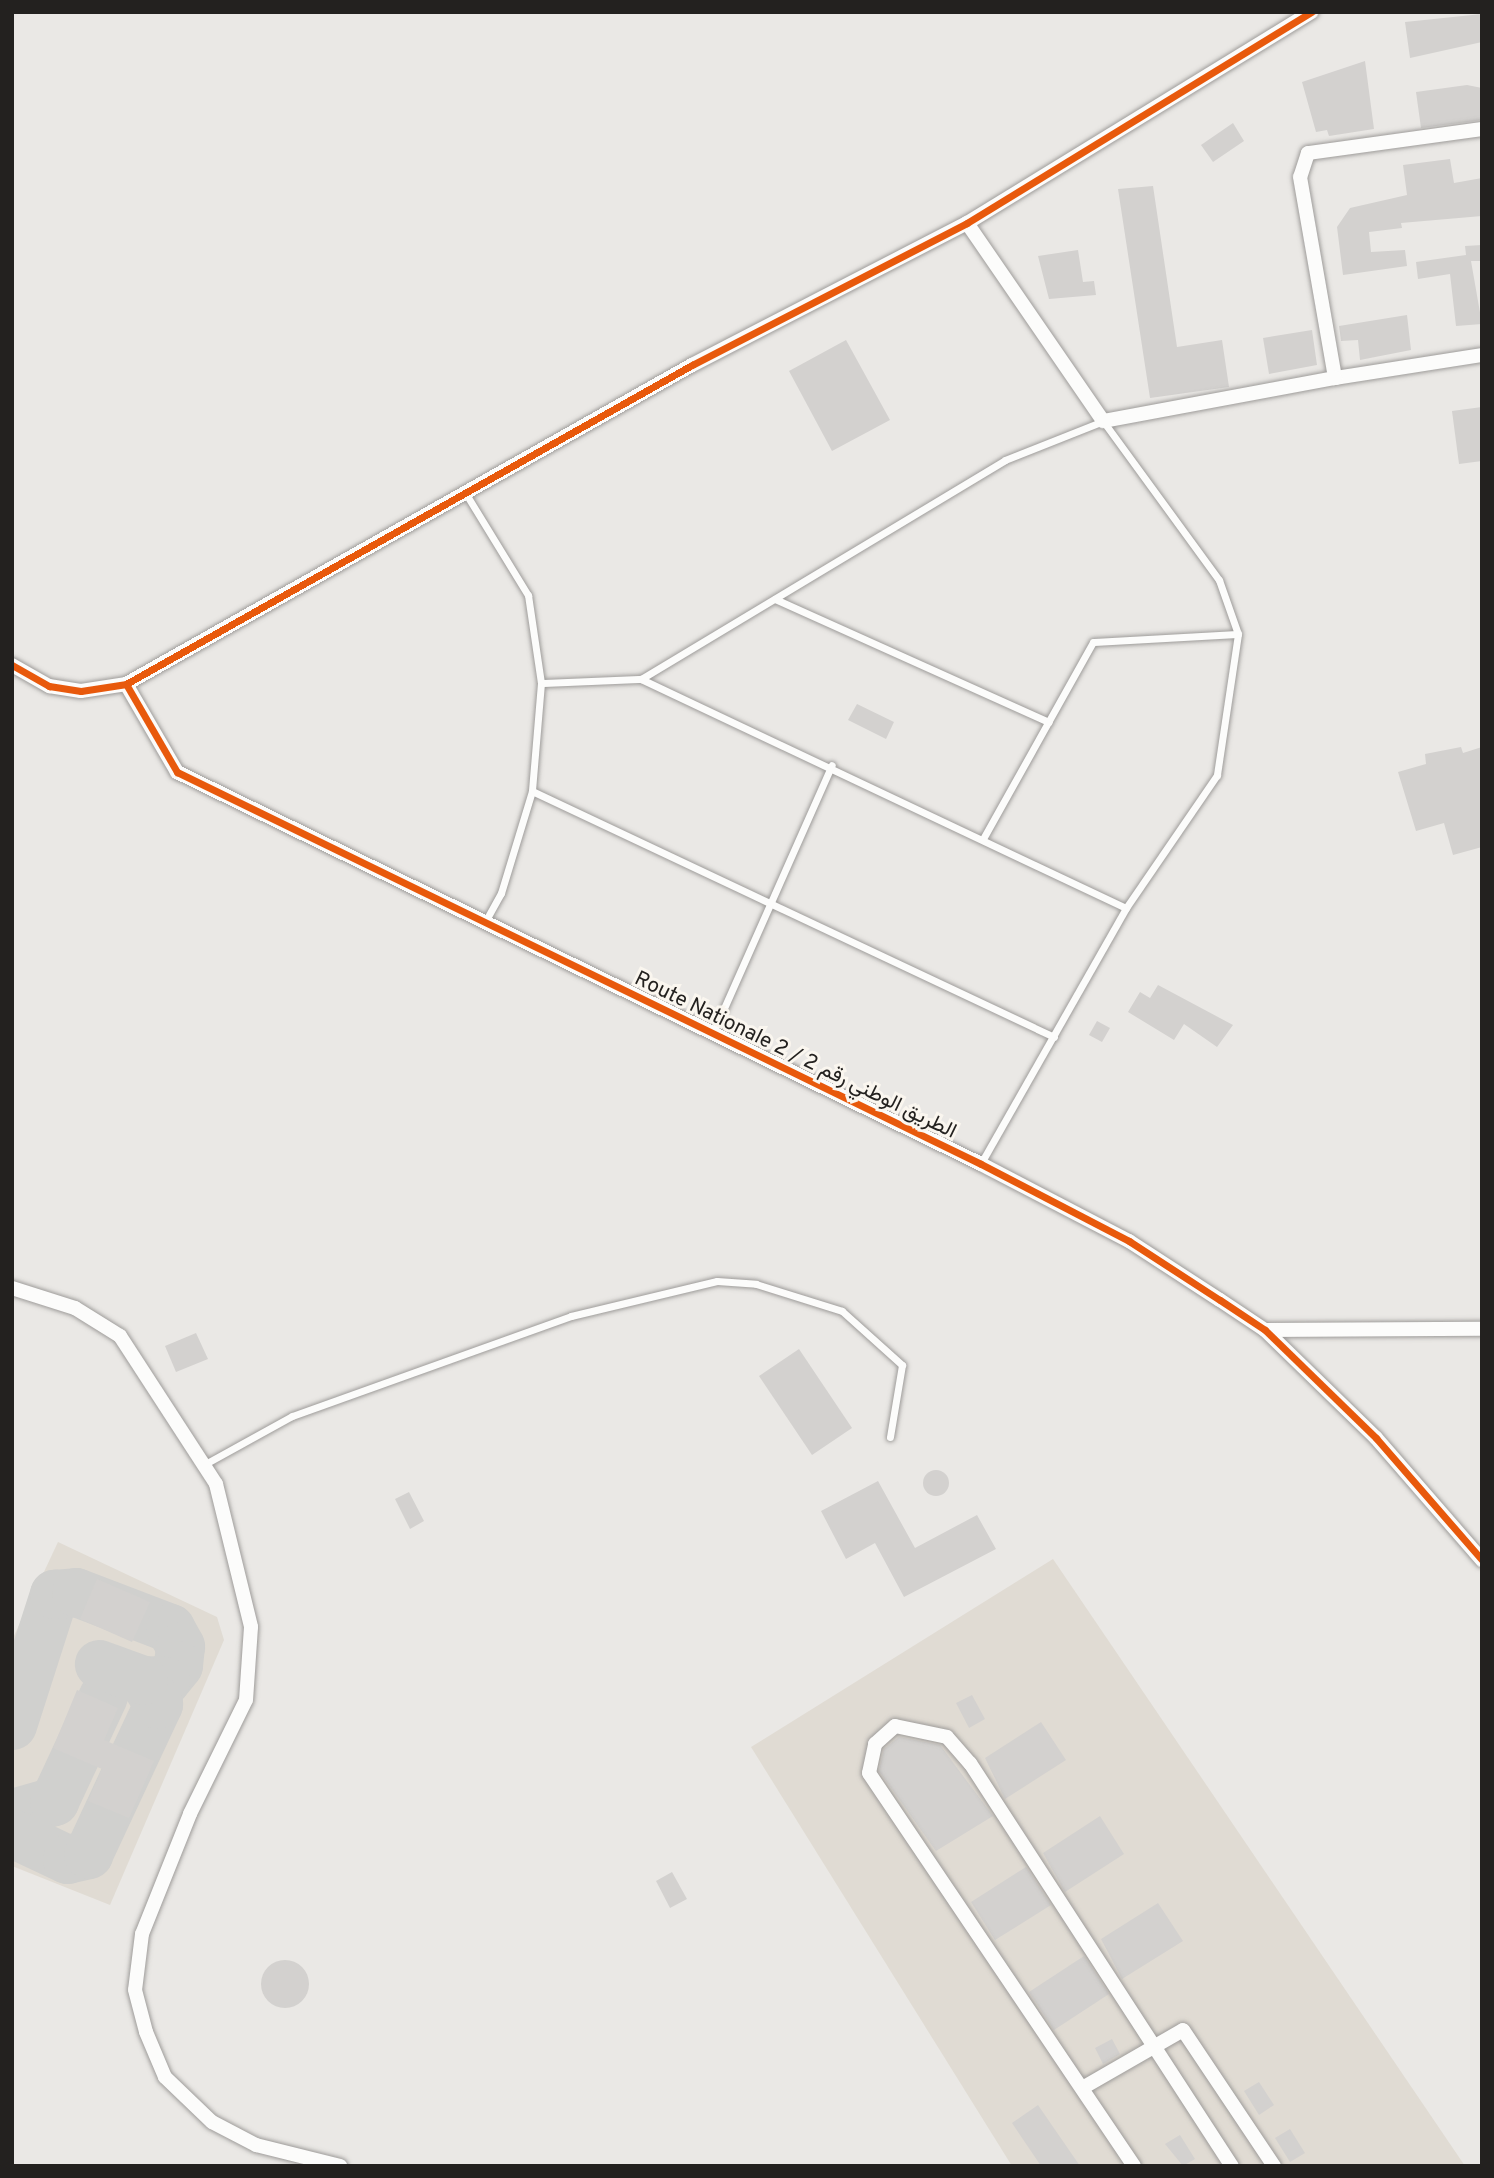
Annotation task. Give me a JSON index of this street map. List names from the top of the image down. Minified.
{"streets":{"street":["Route Nationale 2 / الطريق الوطني رقم 2"]}}
